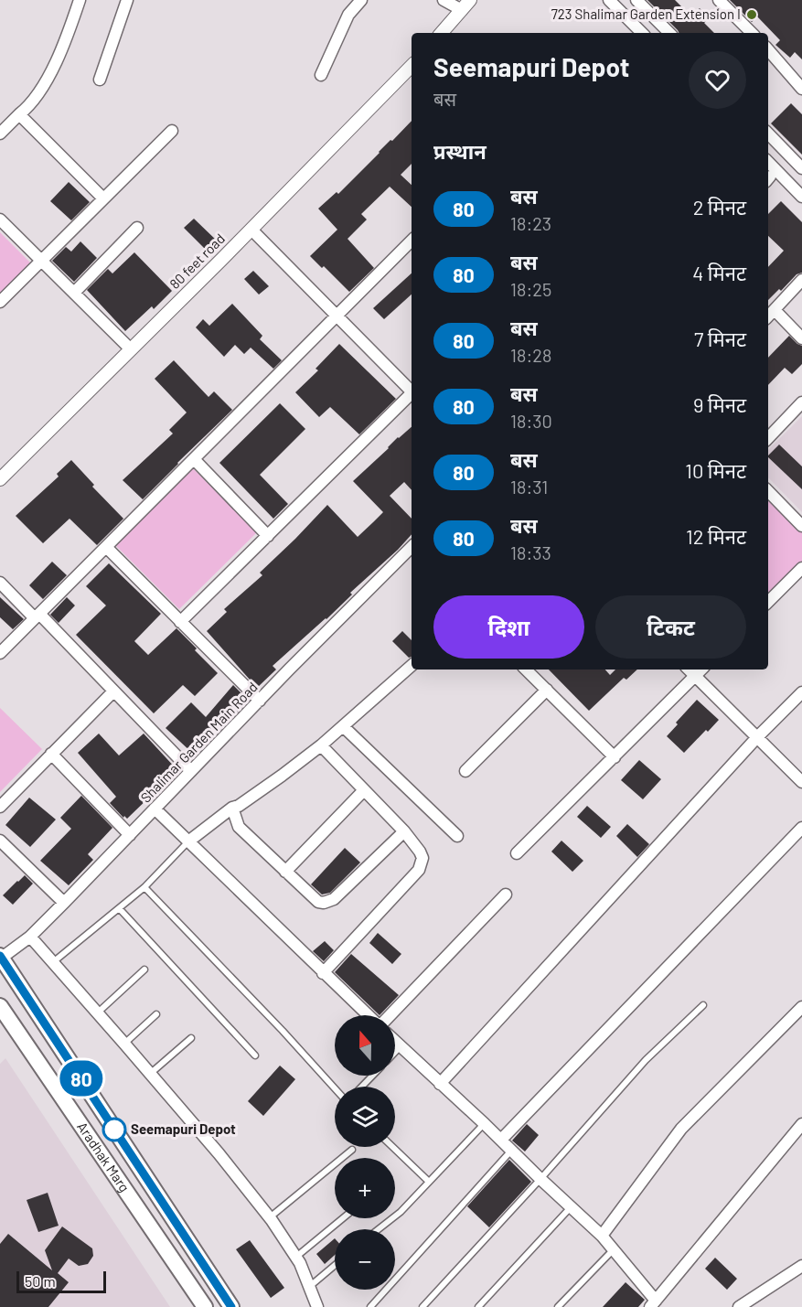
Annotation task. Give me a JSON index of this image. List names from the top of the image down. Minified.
{"streets":{"main road":["Aradhak Marg"],"street":["80 feet road","Shalimar Garden Main Road"]},"crossings":[["Shalimar Garden Main Road","Aradhak Marg"]],"places":["723 Shalimar Garden Extension I","Seemapuri Depot"],"lines":["bus line 80"],"scale_bar":"50 m","north":"top","page":{"on_map":"80","heading":[["Seemapuri Depot","बस"],"प्रस्थान"],"list":[{"mark":"80","name":"बस","note":"18:23","value":"2 मिनट"},{"mark":"80","name":"बस","note":"18:25","value":"4 मिनट"},{"mark":"80","name":"बस","note":"18:28","value":"7 मिनट"},{"mark":"80","name":"बस","note":"18:30","value":"9 मिनट"},{"mark":"80","name":"बस","note":"18:31","value":"10 मिनट"},{"mark":"80","name":"बस","note":"18:33","value":"12 मिनट"}],"buttons":["दिशा","टिकट"],"map_buttons":["+","−"],"scale":"50 m"}}
